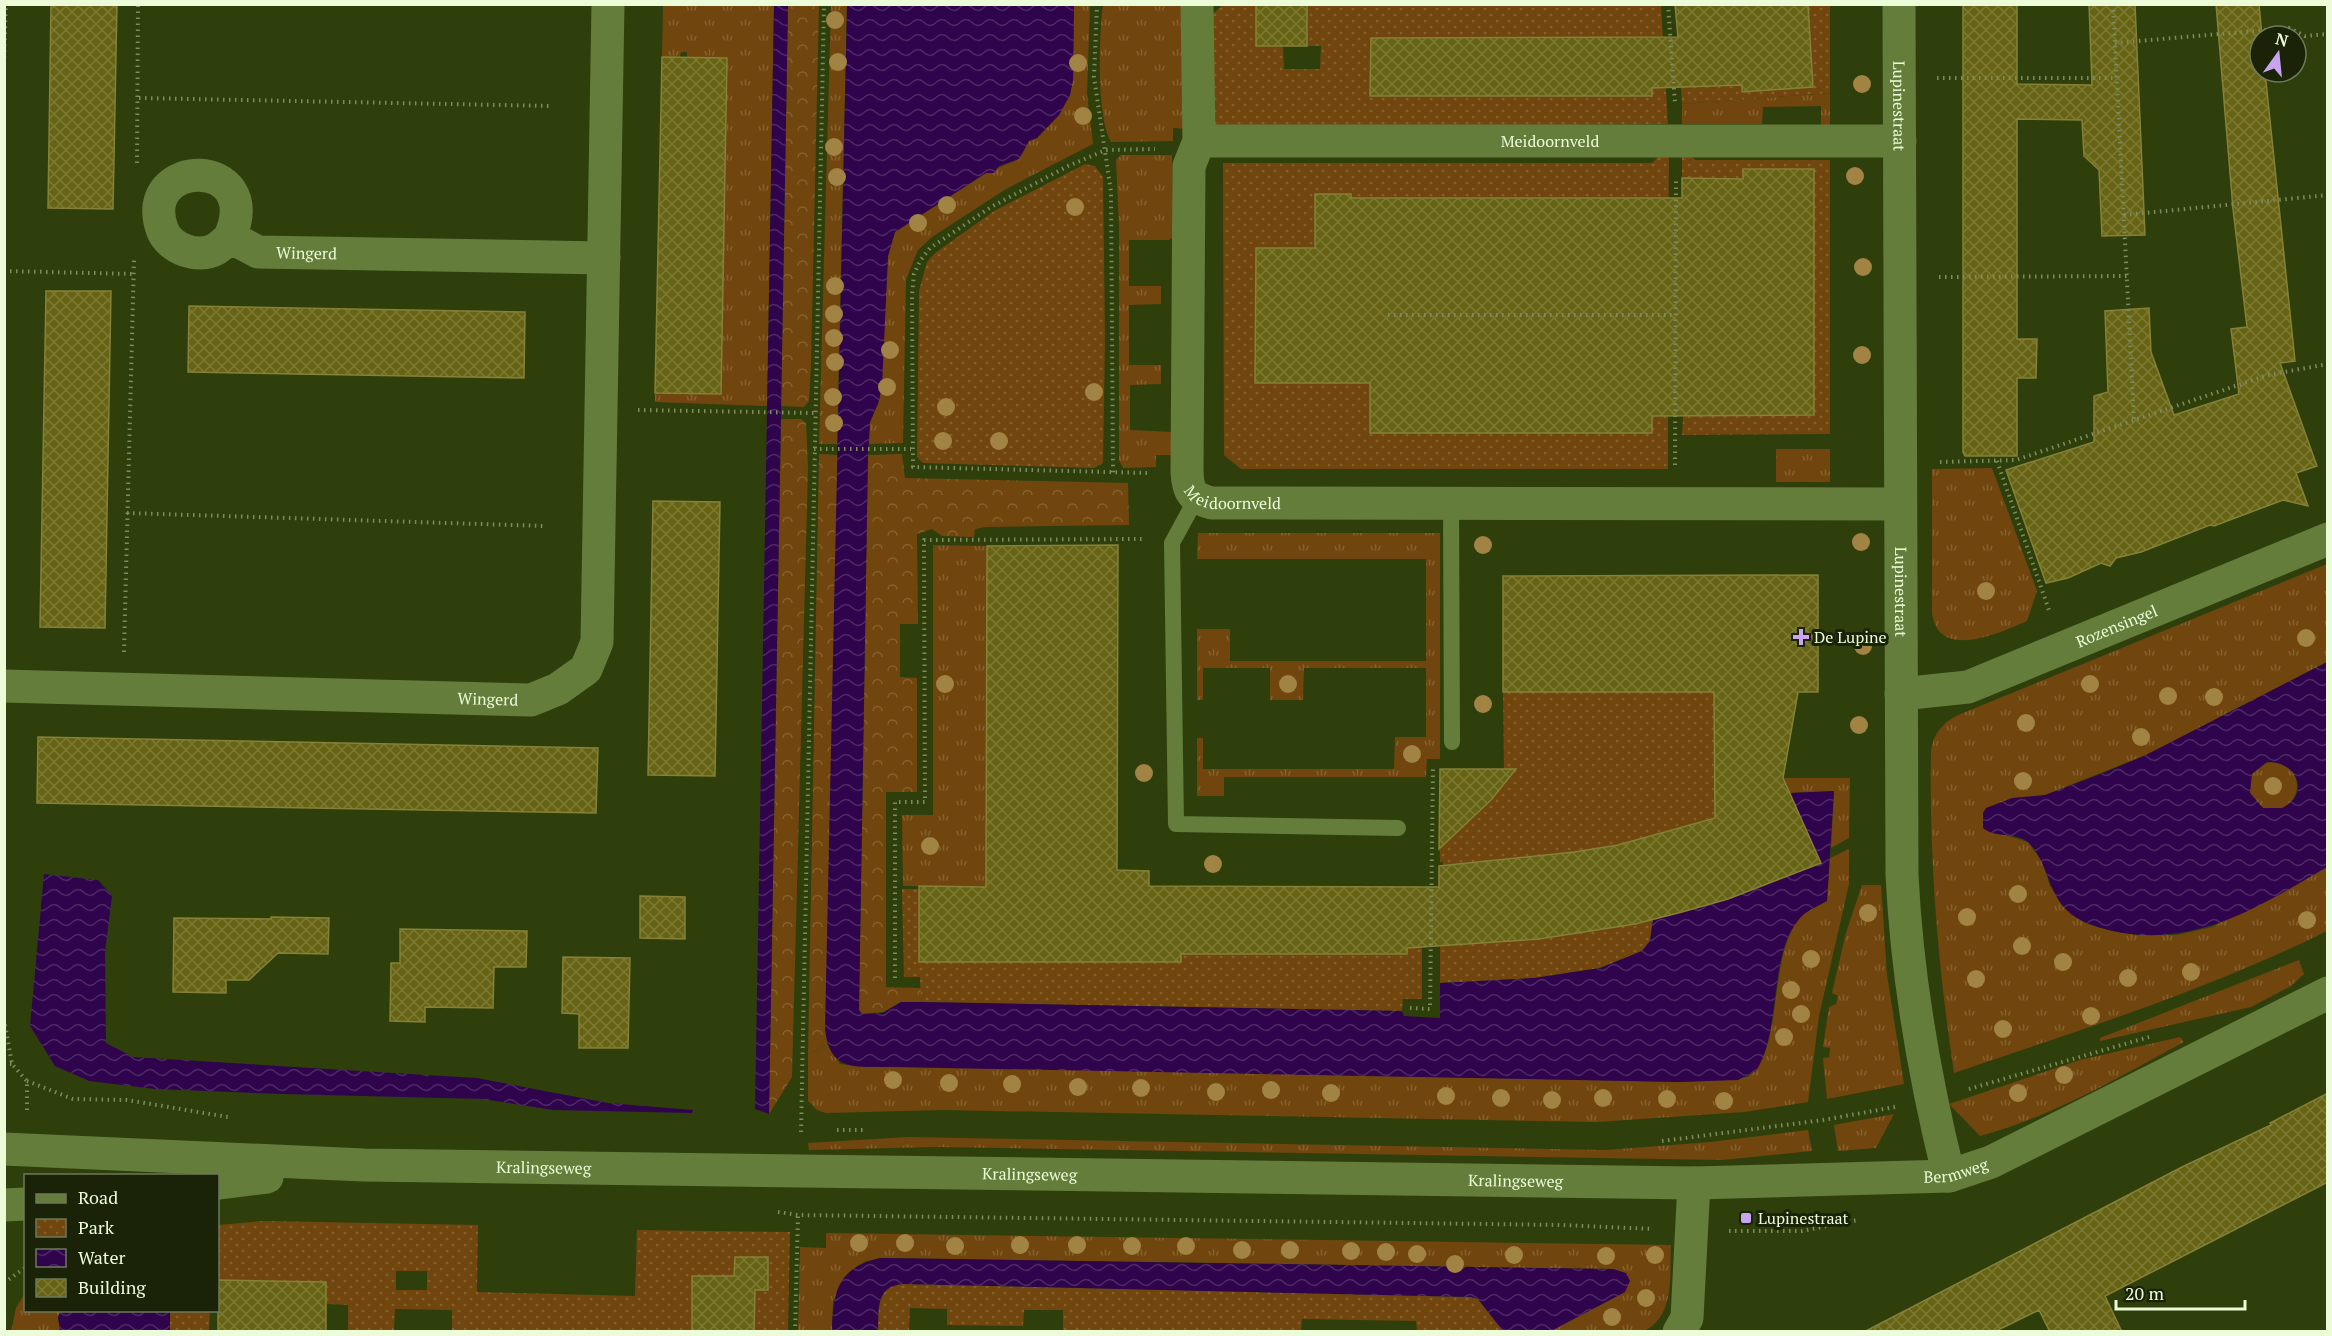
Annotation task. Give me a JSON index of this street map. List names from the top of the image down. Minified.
{"streets":{"street":["Lupinestraat","Meidoornveld","Wingerd","Rozensingel","Kralingseweg","Bermweg"]},"crossings":[["Lupinestraat","Meidoornveld"],["Lupinestraat","Rozensingel"],["Lupinestraat","Bermweg"],["Kralingseweg","Bermweg"]],"places":{"health":["De Lupine"],"transit":["Lupinestraat"]},"legend":["Road","Park","Water","Building"],"scale_bar":"20 m","north":"top"}
